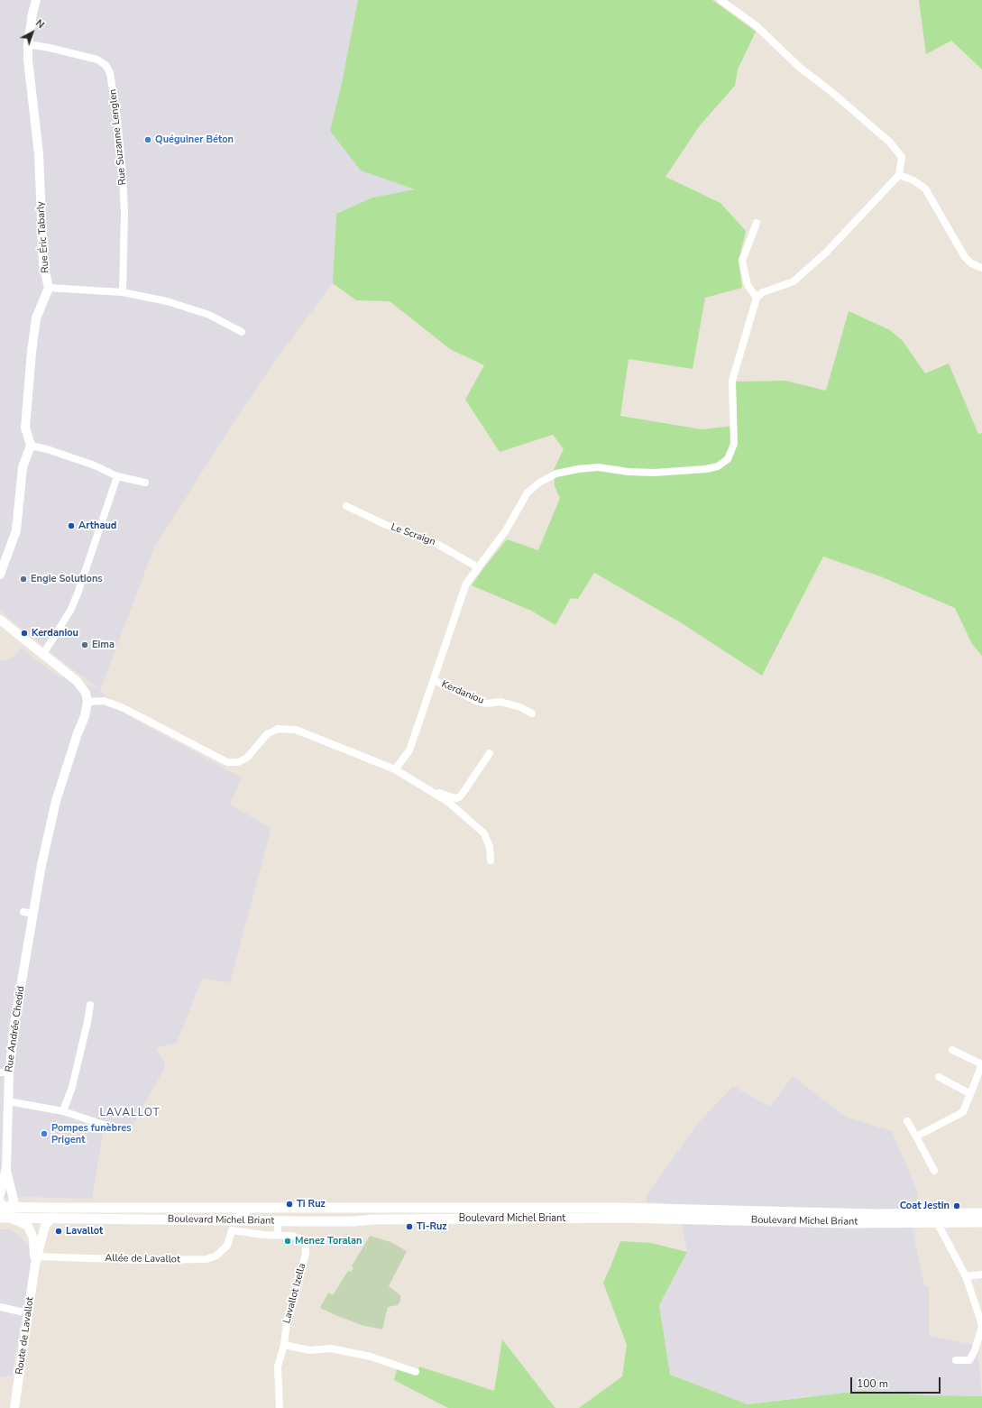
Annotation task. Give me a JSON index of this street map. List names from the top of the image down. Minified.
{"streets":{"main road":["Boulevard Michel Briant"],"street":["Rue Suzanne Lenglen","Rue Éric Tabarly","Le Scraign","Kerdaniou","Rue Andrée Chedid","Allée de Lavallot","Lavallot Izella","Route de Lavallot"]},"crossings":[["Rue Suzanne Lenglen","Rue Éric Tabarly"],["Rue Andrée Chedid","Boulevard Michel Briant"],["Boulevard Michel Briant","Allée de Lavallot"],["Boulevard Michel Briant","Lavallot Izella"],["Allée de Lavallot","Lavallot Izella"],["Allée de Lavallot","Route de Lavallot"]],"districts":["LAVALLOT"],"places":["Quéguiner Béton","Arthaud","Engie Solutions","Kerdaniou","Eima","Pompes funèbres Prigent","Ti Ruz","Coat Jestin","Ti-Ruz","Lavallot","Menez Toralan"],"scale_bar":"100 m","north":"top right"}
